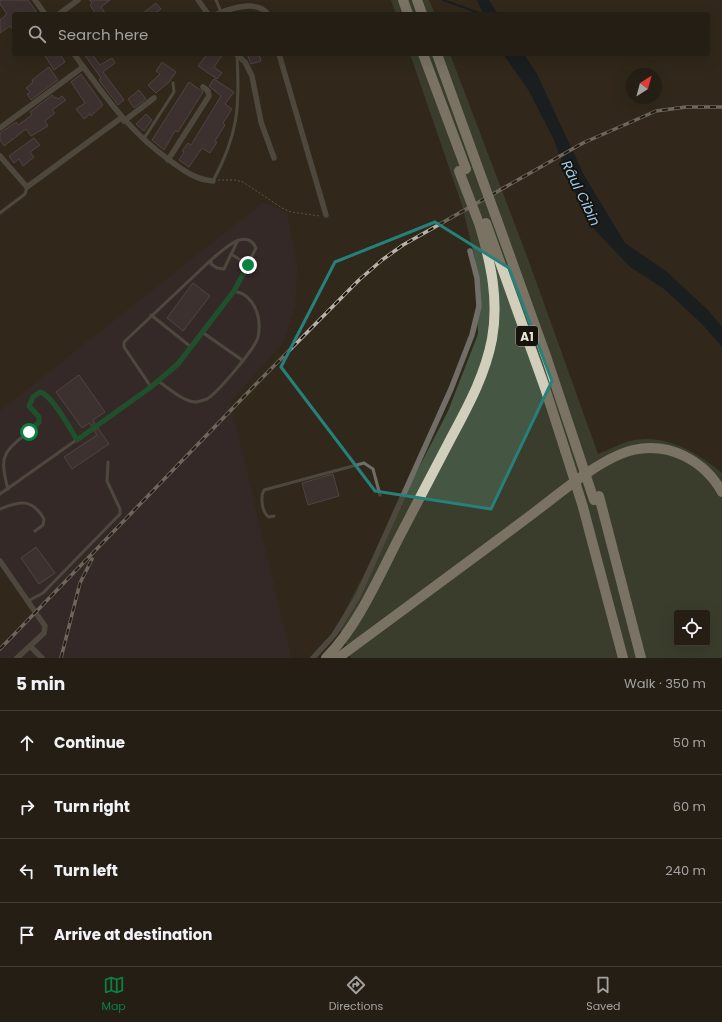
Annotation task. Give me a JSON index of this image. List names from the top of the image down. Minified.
{"streets":{"highway":["A1"]},"water":["Râul Cibin"],"north":"top right","page":{"search":"Search here","heading":["5 min","Walk · 350 m"],"list":[["Continue","50 m"],["Turn right","60 m"],["Turn left","240 m"],"Arrive at destination"],"nav":["Map","Directions","Saved"]}}
